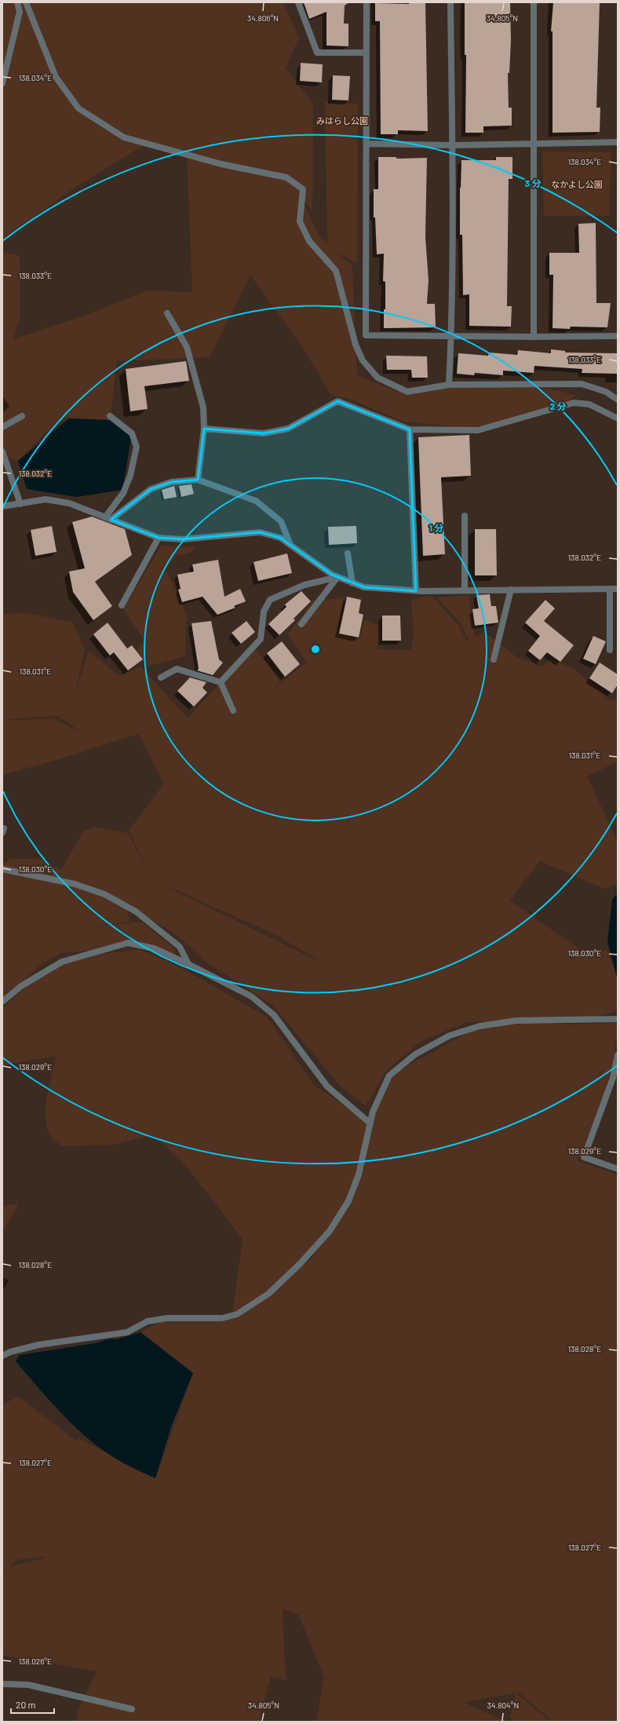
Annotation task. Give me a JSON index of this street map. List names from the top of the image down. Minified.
{"parks":["みはらし公園","なかよし公園"],"scale_bar":"20 m","coordinates":["34.806°N","34.805°N","138.034°E","138.033°E","138.032°E","138.031°E","138.030°E","138.029°E","138.028°E","138.027°E","138.026°E","34.804°N"],"rings":["3 分","2 分","1 分"]}
